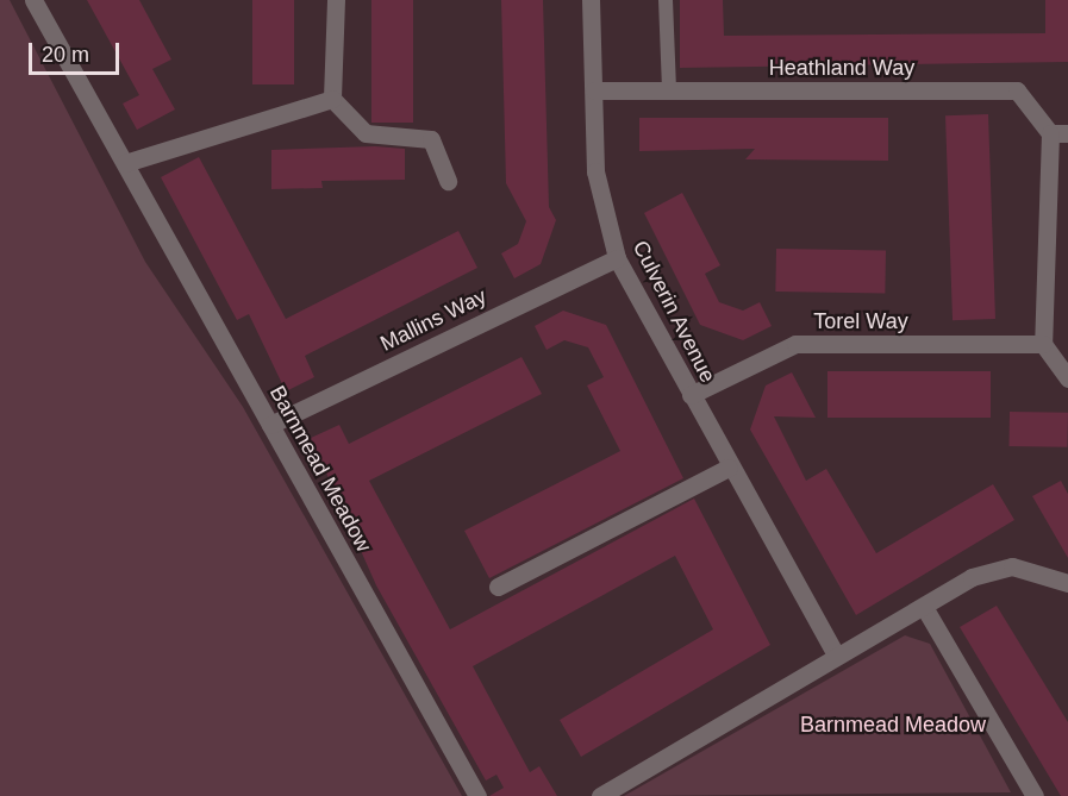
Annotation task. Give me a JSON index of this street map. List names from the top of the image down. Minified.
{"streets":{"street":["Heathland Way","Culverin Avenue","Mallins Way","Torel Way","Barnmead Meadow"]},"crossings":[["Heathland Way","Culverin Avenue"],["Culverin Avenue","Mallins Way"],["Culverin Avenue","Torel Way"],["Mallins Way","Barnmead Meadow"]],"parks":["Barnmead Meadow"],"scale_bar":"20 m"}
